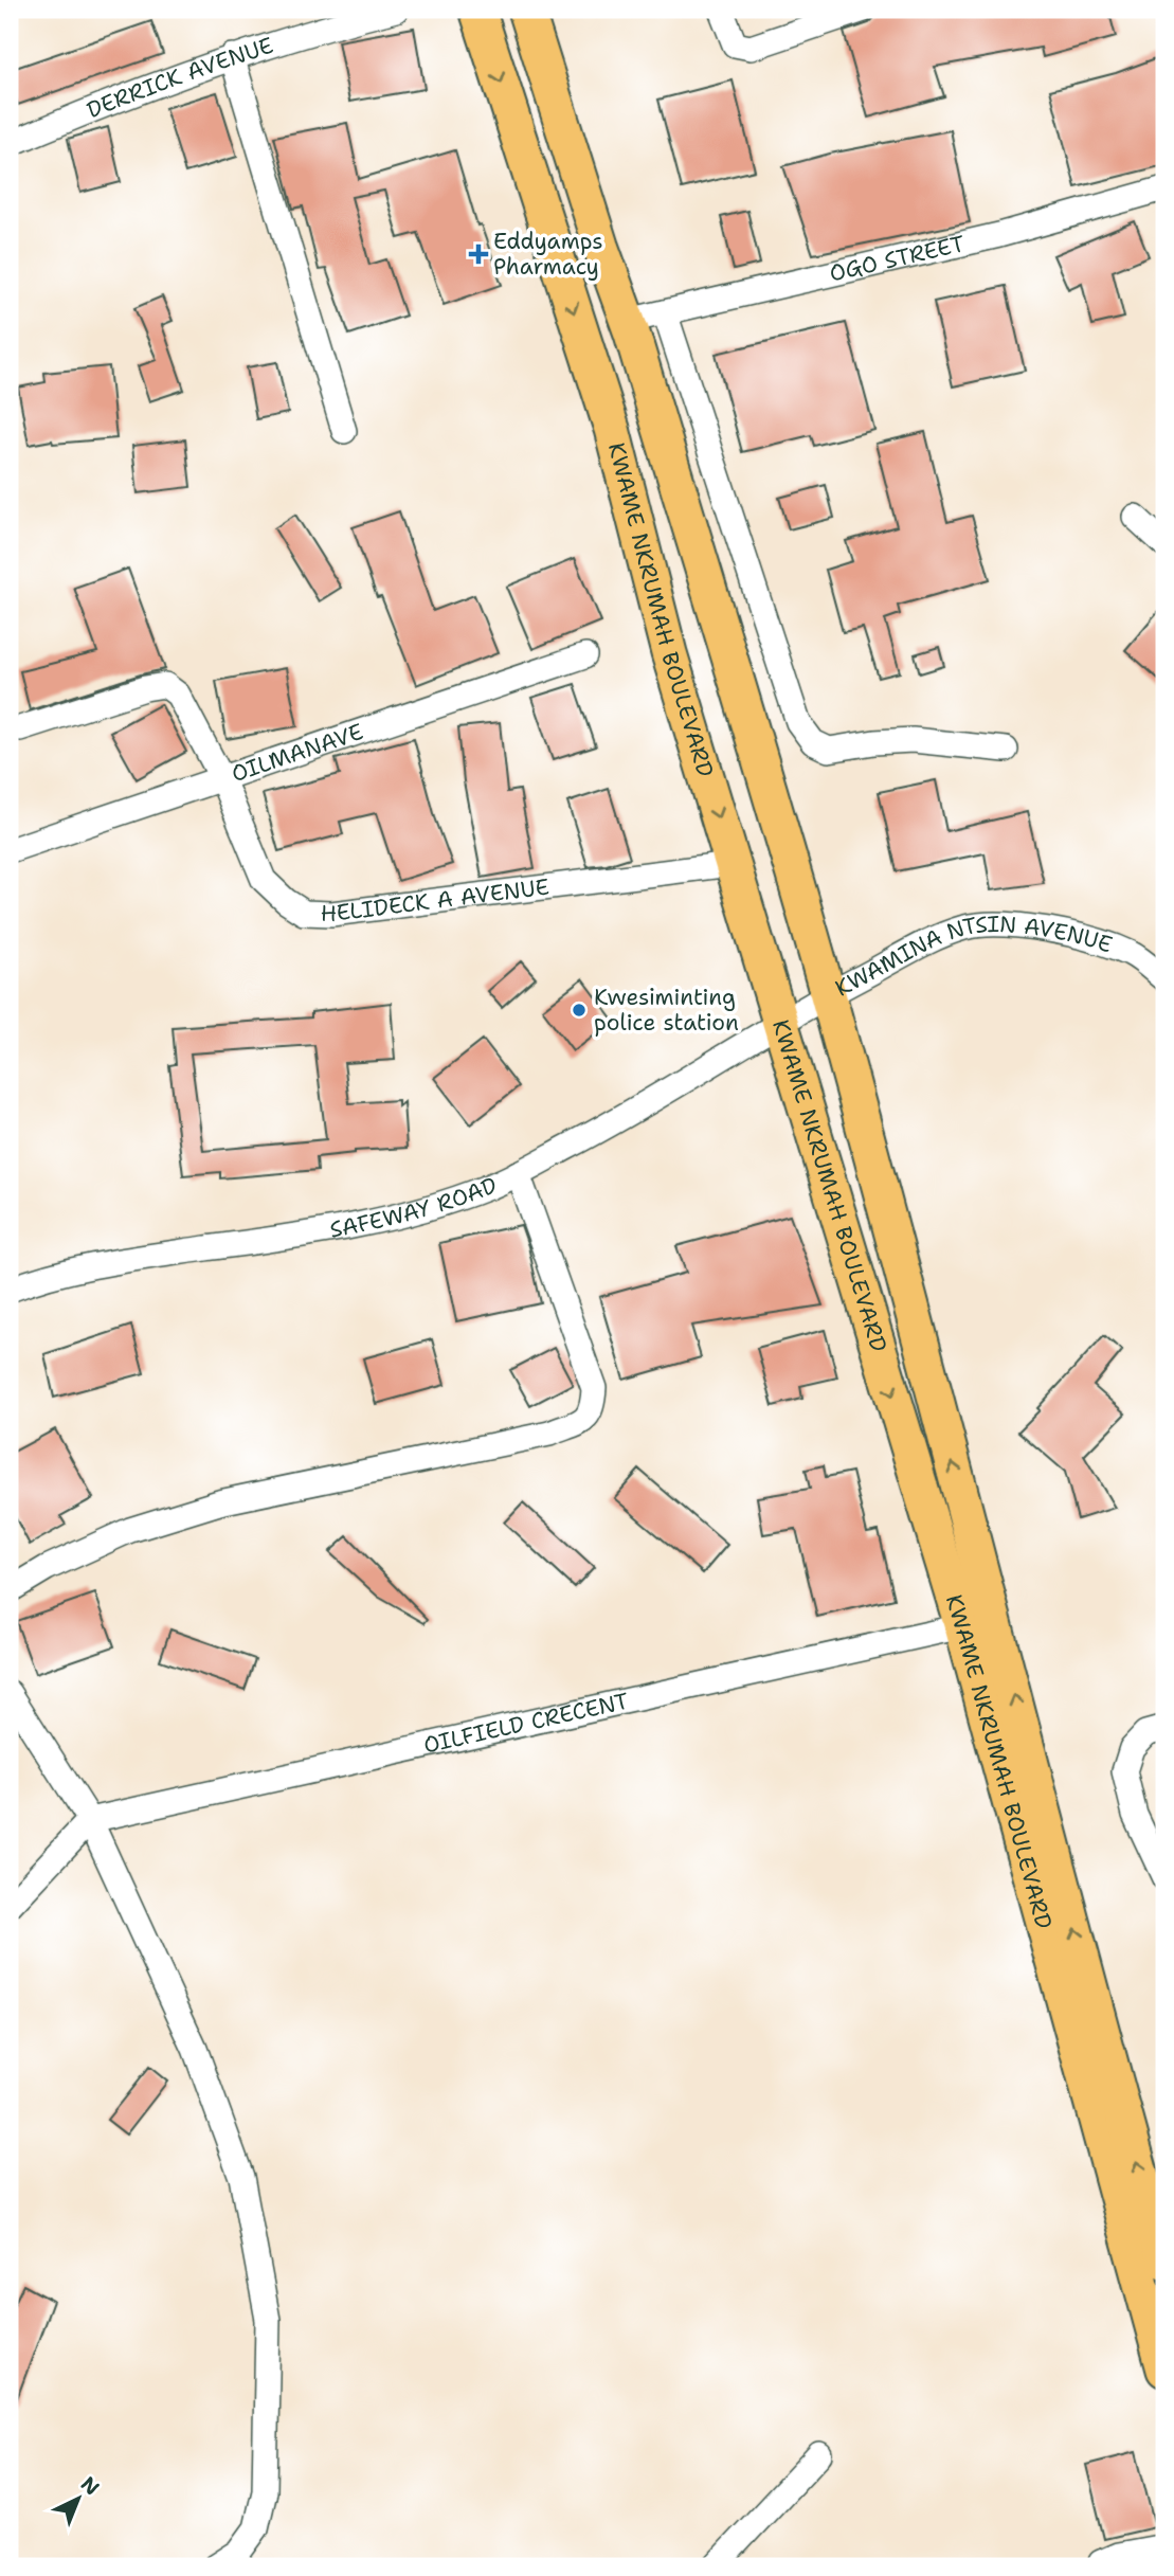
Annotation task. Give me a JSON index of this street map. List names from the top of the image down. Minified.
{"streets":{"highway":["KWAME NKRUMAH BOULEVARD"],"street":["DERRICK AVENUE","OGO STREET","OILMANAVE","HELIDECK A AVENUE","KWAMINA NTSIN AVENUE","SAFEWAY ROAD","OILFIELD CRECENT"]},"crossings":[["OGO STREET","KWAME NKRUMAH BOULEVARD"],["KWAME NKRUMAH BOULEVARD","HELIDECK A AVENUE"],["KWAME NKRUMAH BOULEVARD","KWAMINA NTSIN AVENUE"],["KWAME NKRUMAH BOULEVARD","SAFEWAY ROAD"],["KWAME NKRUMAH BOULEVARD","OILFIELD CRECENT"],["OILMANAVE","HELIDECK A AVENUE"],["KWAMINA NTSIN AVENUE","SAFEWAY ROAD"]],"places":{"health":["Eddyamps Pharmacy"],"other":["Kwesiminting police station"]},"north":"top right"}
